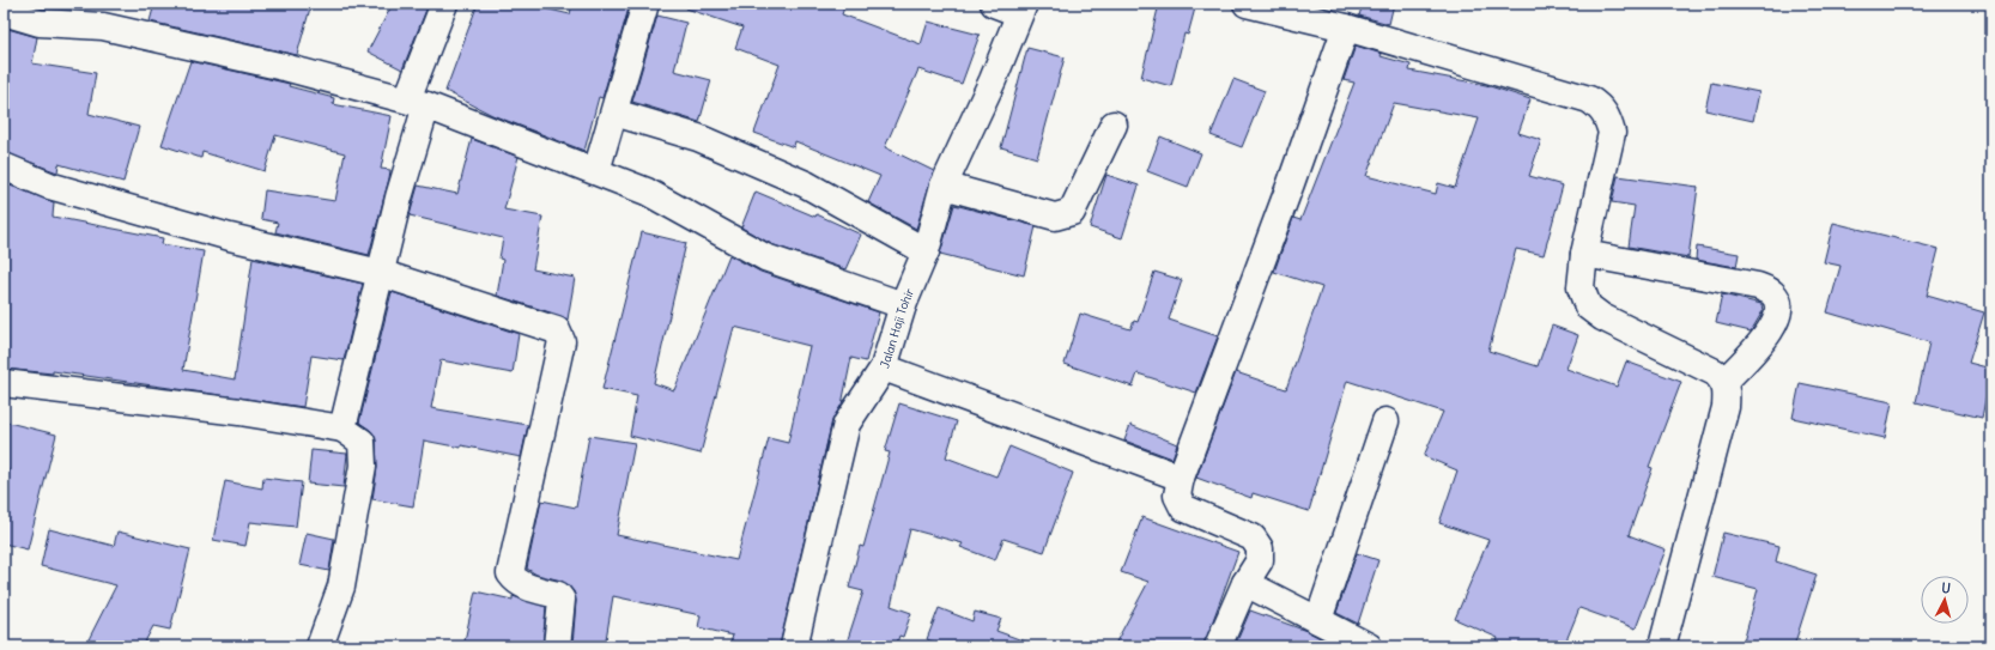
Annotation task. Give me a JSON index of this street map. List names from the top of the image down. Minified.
{"streets":{"street":["Jalan Haji Tohir"]},"north":"top"}
